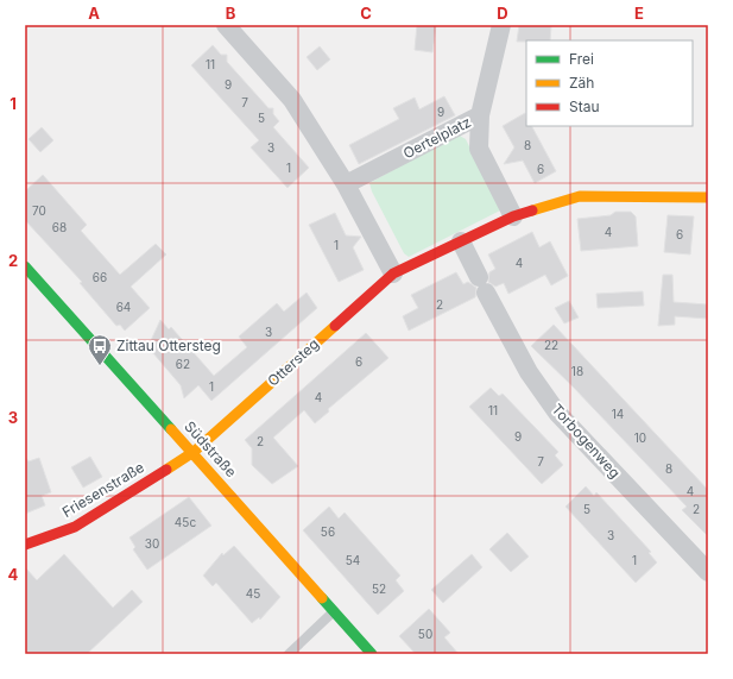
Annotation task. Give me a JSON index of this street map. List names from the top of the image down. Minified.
{"streets":{"street":["Oertelplatz","Ottersteg","Torbogenweg","Südstraße","Friesenstraße"]},"crossings":[["Ottersteg","Südstraße"],["Ottersteg","Friesenstraße"],["Südstraße","Friesenstraße"]],"places":{"bus stop":["Zittau Ottersteg"]},"house_numbers":["11","9","7","9","5","8","3","1","6","70","68","4","6","1","4","66","2","64","3","22","6","62","18","1","4","11","14","9","10","2","7","8","4","5","2","45c","56","3","30","54","1","52","45","50"],"legend":["Frei","Zäh","Stau"],"grid":{"columns":["A","B","C","D","E"],"rows":["1","2","3","4"]}}
